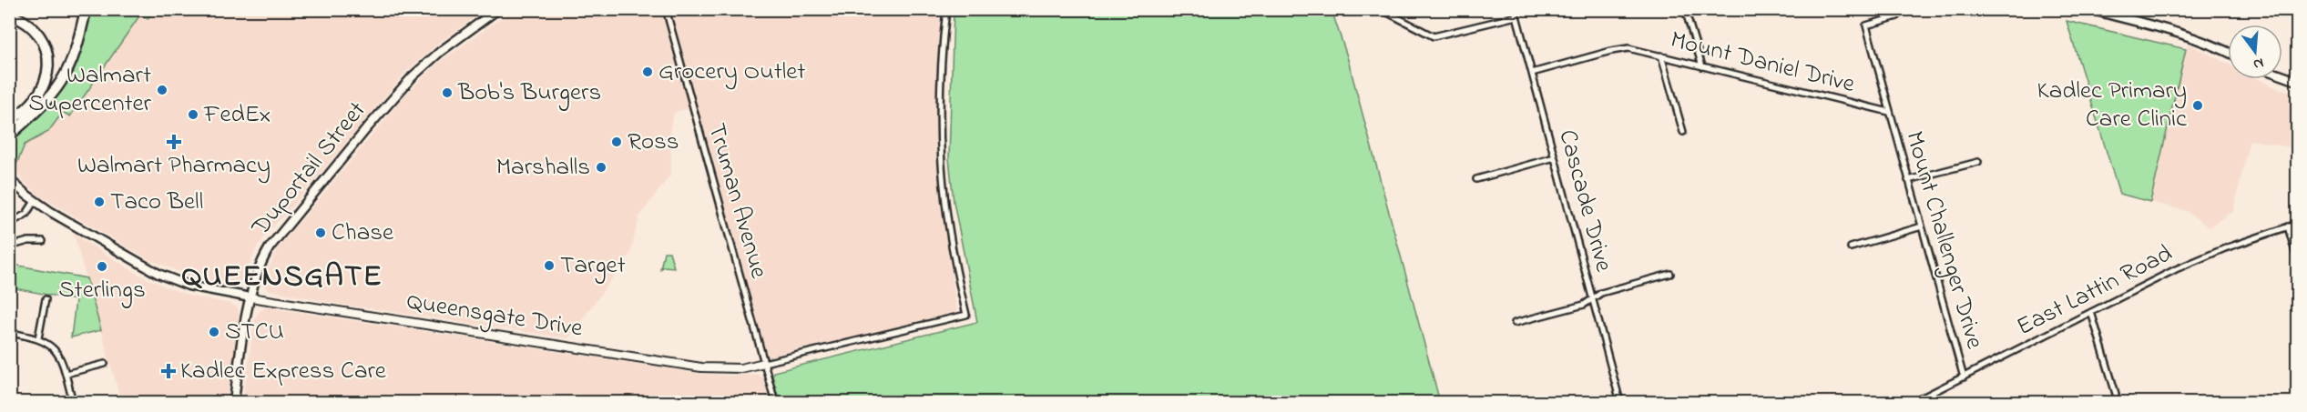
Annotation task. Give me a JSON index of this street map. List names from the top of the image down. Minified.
{"streets":{"main road":["Duportail Street","Queensgate Drive"],"street":["Mount Daniel Drive","Truman Avenue","Cascade Drive","Mount Challenger Drive","East Lattin Road"]},"crossings":[["Mount Daniel Drive","Cascade Drive"],["Mount Daniel Drive","Mount Challenger Drive"],["Duportail Street","Queensgate Drive"],["Truman Avenue","Queensgate Drive"],["Mount Challenger Drive","East Lattin Road"]],"districts":["QUEENSGATE"],"places":{"other":["Grocery Outlet","Walmart Supercenter","Bob's Burgers","Kadlec Primary Care Clinic","FedEx","Ross","Marshalls","Taco Bell","Chase","Target","Sterlings","STCU"],"health":["Walmart Pharmacy","Kadlec Express Care"]},"north":"bottom"}
